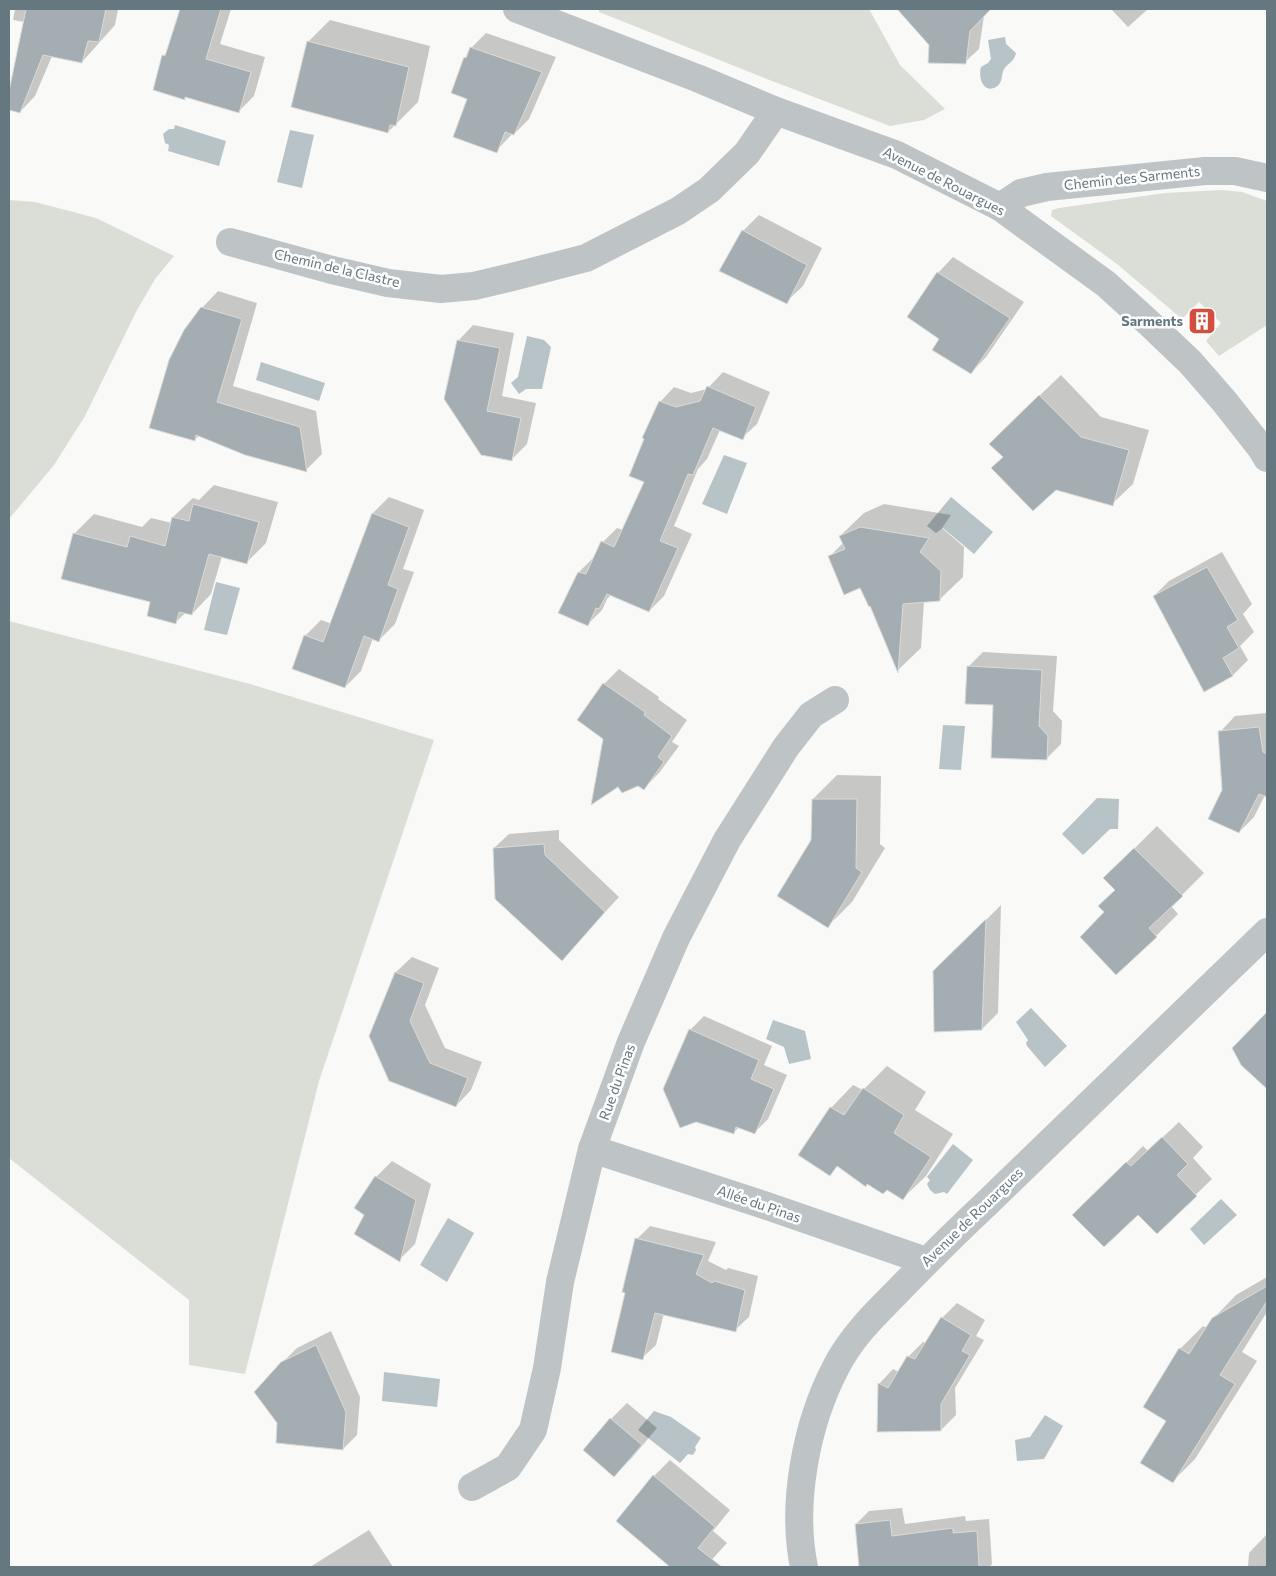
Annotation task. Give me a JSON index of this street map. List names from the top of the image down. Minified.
{"streets":{"street":["Chemin des Sarments","Avenue de Rouargues","Chemin de la Clastre","Rue du Pinas","Allée du Pinas"]},"crossings":[["Chemin des Sarments","Avenue de Rouargues"],["Avenue de Rouargues","Chemin de la Clastre"],["Avenue de Rouargues","Allée du Pinas"],["Rue du Pinas","Allée du Pinas"]],"places":{"building":["Sarments"]}}
